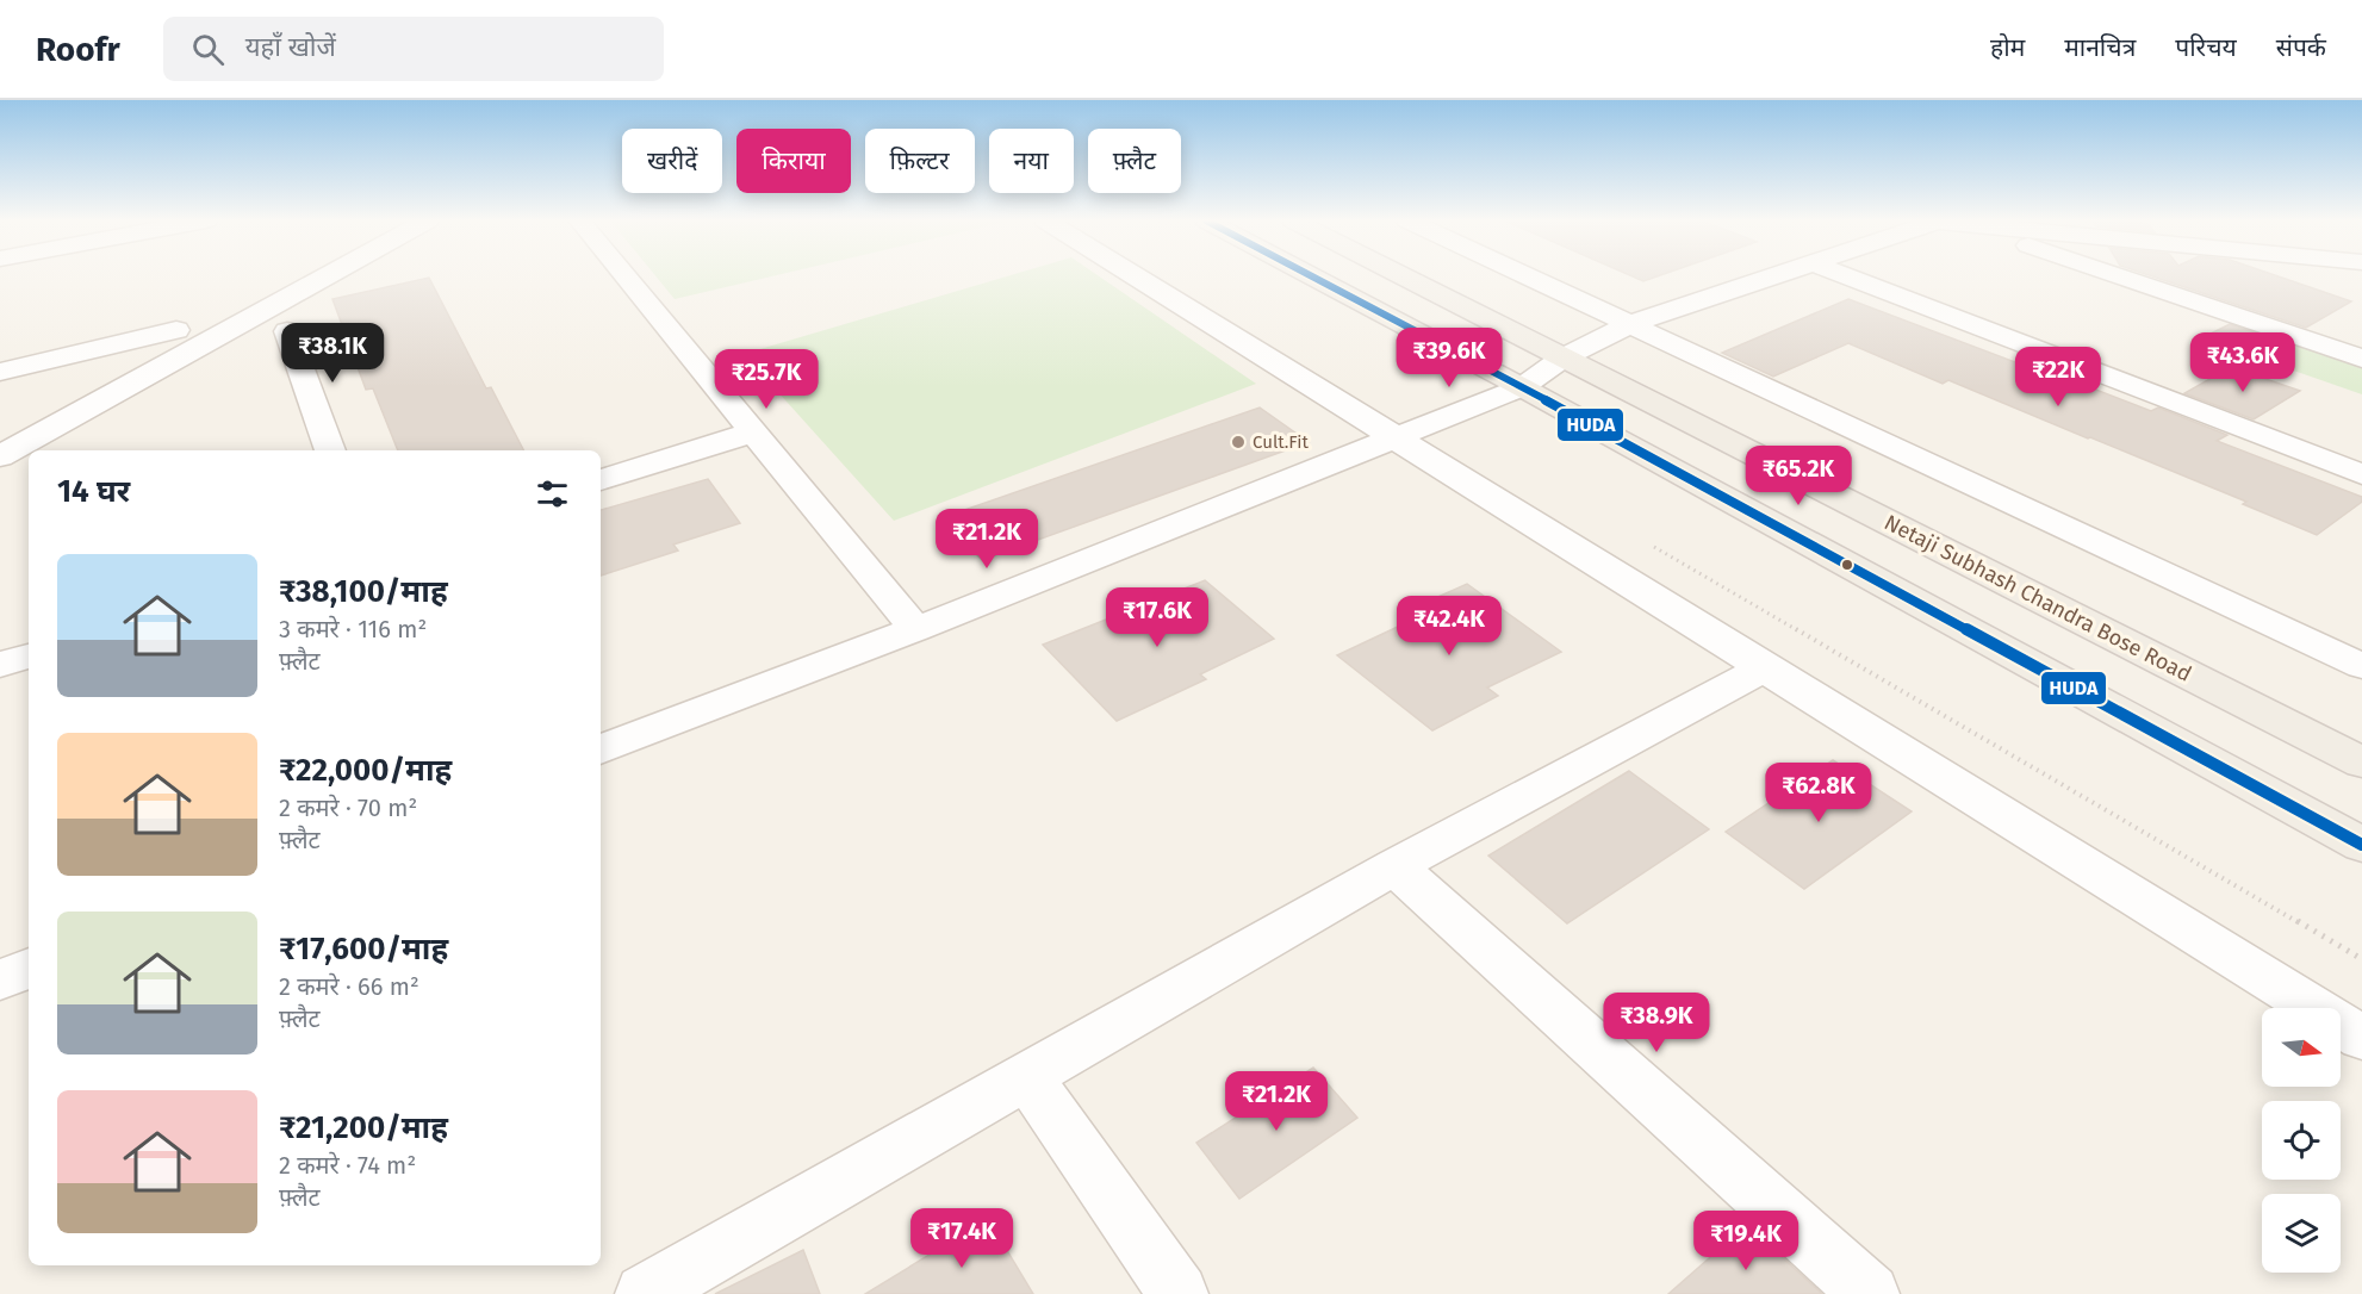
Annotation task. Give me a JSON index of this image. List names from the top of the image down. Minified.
{"streets":{"main road":["Netaji Subhash Chandra Bose Road"]},"places":["Cult.Fit"],"lines":["transit line HUDA"],"north":"right","page":{"header":"Roofr","search":"यहाँ खोजें","nav":["होम","मानचित्र","परिचय","संपर्क"],"chip":["खरीदें","किराया","फ़िल्टर","नया","फ़्लैट"],"price":["₹38.1K","₹39.6K","₹43.6K","₹22K","₹25.7K","₹65.2K","₹21.2K","₹17.6K","₹42.4K","₹62.8K","₹38.9K","₹21.2K","₹17.4K","₹19.4K"],"heading":"14 घर","list":[{"name":"₹38,100/माह","note":"3 कमरे · 116 m² · फ़्लैट"},{"name":"₹22,000/माह","note":"2 कमरे · 70 m² · फ़्लैट"},{"name":"₹17,600/माह","note":"2 कमरे · 66 m² · फ़्लैट"},{"name":"₹21,200/माह","note":"2 कमरे · 74 m² · फ़्लैट"}]}}
